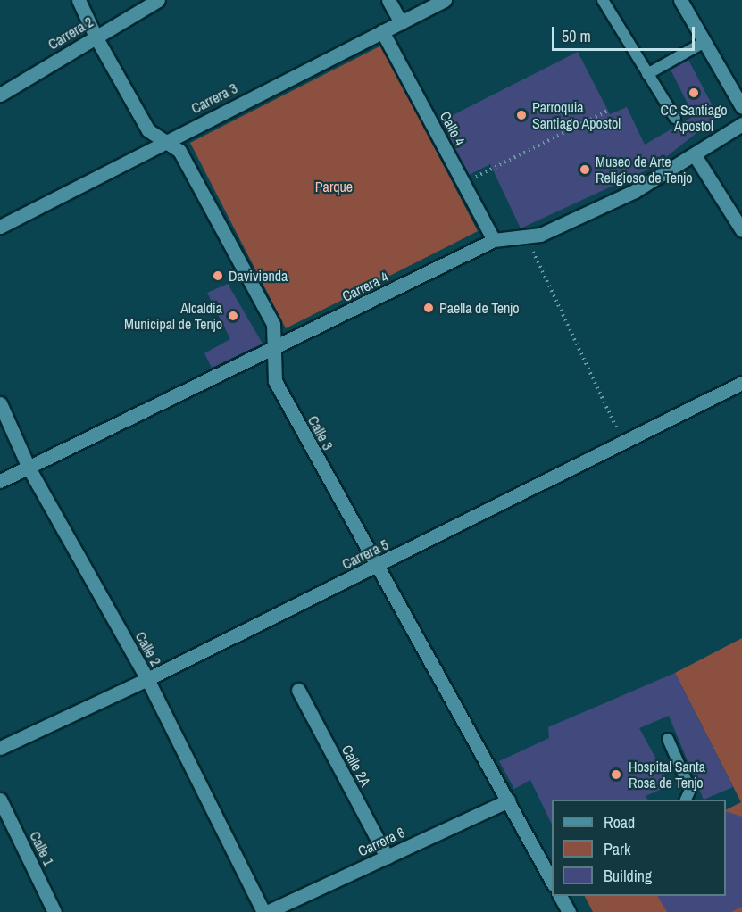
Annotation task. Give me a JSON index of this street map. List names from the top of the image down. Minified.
{"streets":{"street":["Carrera 2","Carrera 3","Calle 4","Carrera 4","Calle 3","Carrera 5","Calle 2","Calle 2A","Carrera 6","Calle 1"]},"crossings":[["Carrera 2","Calle 3"],["Carrera 3","Calle 4"],["Carrera 3","Calle 3"],["Calle 4","Carrera 4"],["Carrera 4","Calle 3"],["Carrera 4","Calle 2"],["Calle 3","Carrera 5"],["Calle 3","Carrera 6"],["Carrera 5","Calle 2"],["Calle 2","Carrera 6"],["Calle 2A","Carrera 6"]],"parks":["Parque"],"places":["CC Santiago Apostol","Parroquia Santiago Apostol","Museo de Arte Religioso de Tenjo","Davivienda","Paella de Tenjo","Alcaldía Municipal de Tenjo","Hospital Santa Rosa de Tenjo"],"legend":["Road","Park","Building"],"scale_bar":"50 m"}
